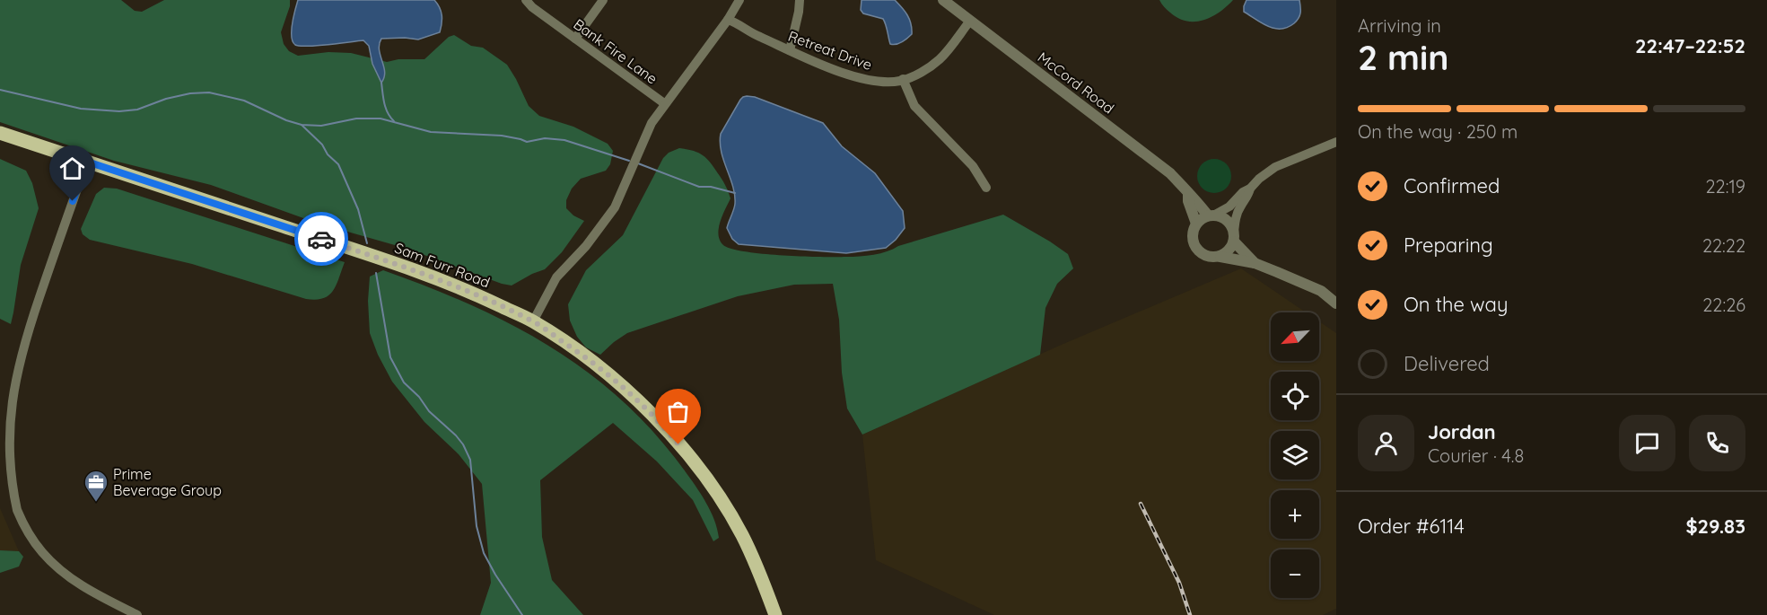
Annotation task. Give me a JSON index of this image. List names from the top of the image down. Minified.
{"streets":{"main road":["Sam Furr Road"],"street":["Retreat Drive","Bank Fire Lane","McCord Road"]},"crossings":[["Retreat Drive","McCord Road"]],"places":{"office":["Prime Beverage Group"]},"north":"bottom left","page":{"heading":["2 min","Arriving in","22:47–22:52"],"panel":["Jordan","Courier · 4.8","Order #6114","$29.83"],"bar":"On the way · 250 m","list":[["Confirmed","22:19"],["Preparing","22:22"],["On the way","22:26"],"Delivered"],"map_buttons":["+","−"]}}
